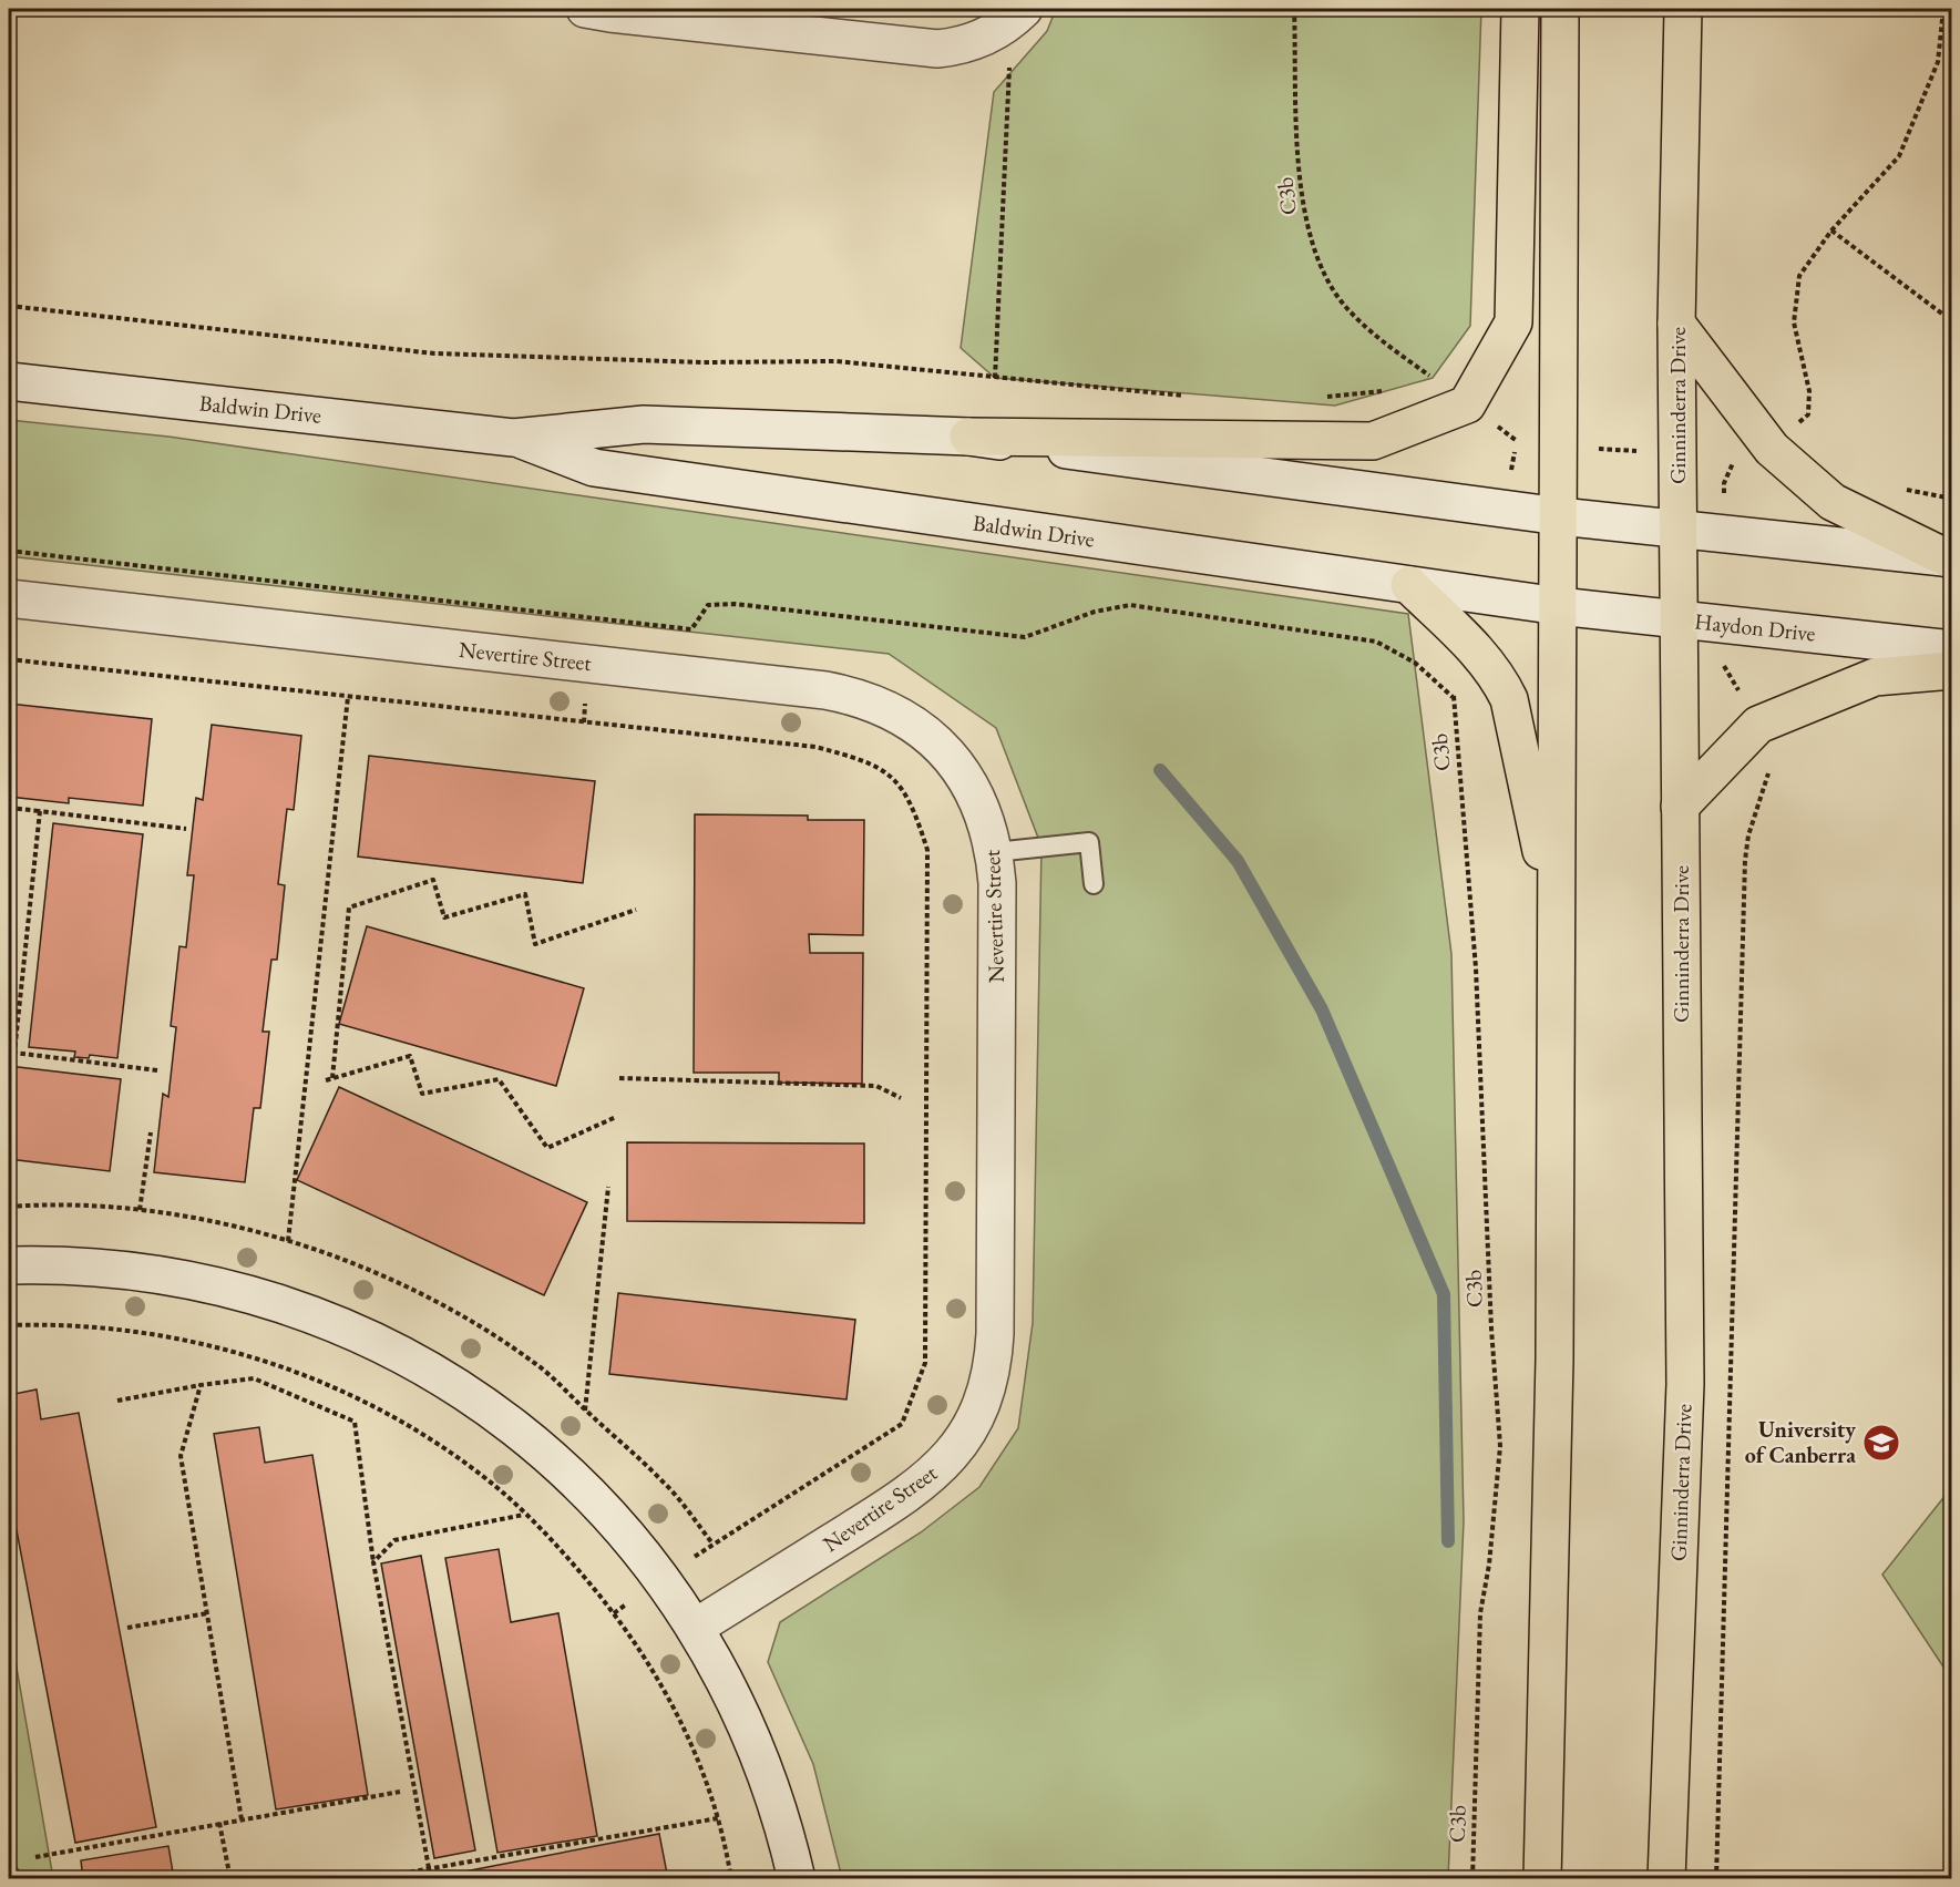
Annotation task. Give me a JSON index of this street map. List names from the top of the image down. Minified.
{"streets":{"main road":["Ginninderra Drive"],"street":["Baldwin Drive","Haydon Drive","Nevertire Street"],"path":["C3b"]},"crossings":[["Ginninderra Drive","Haydon Drive"],["Baldwin Drive","Haydon Drive"]],"places":{"school or university":["University of Canberra"]}}
